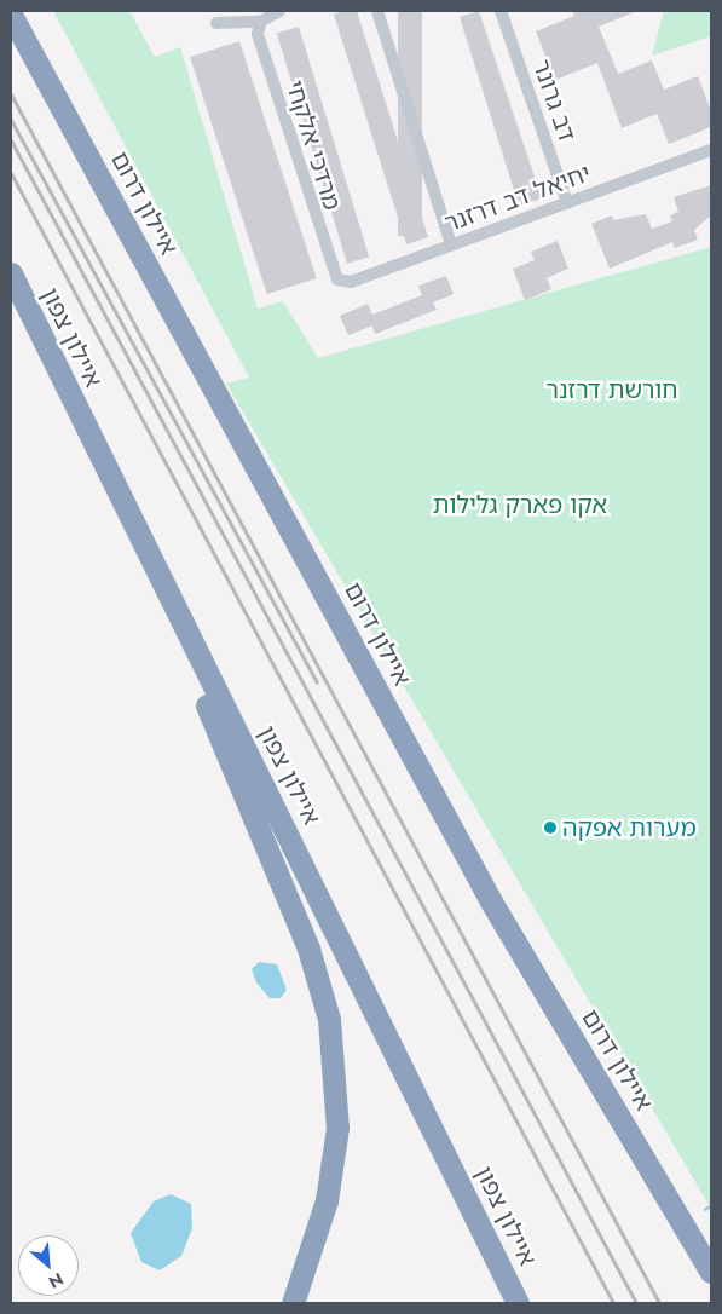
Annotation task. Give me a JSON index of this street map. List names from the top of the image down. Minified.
{"streets":{"highway":["איילון דרום","איילון צפון"],"street":["דב גרונר","מרדכי אלקחי","יחיאל דב דרזנר"]},"crossings":[["דב גרונר","יחיאל דב דרזנר"],["מרדכי אלקחי","יחיאל דב דרזנר"]],"parks":["חורשת דרזנר","אקו פארק גלילות"],"places":["מערות אפקה"],"north":"bottom right"}
